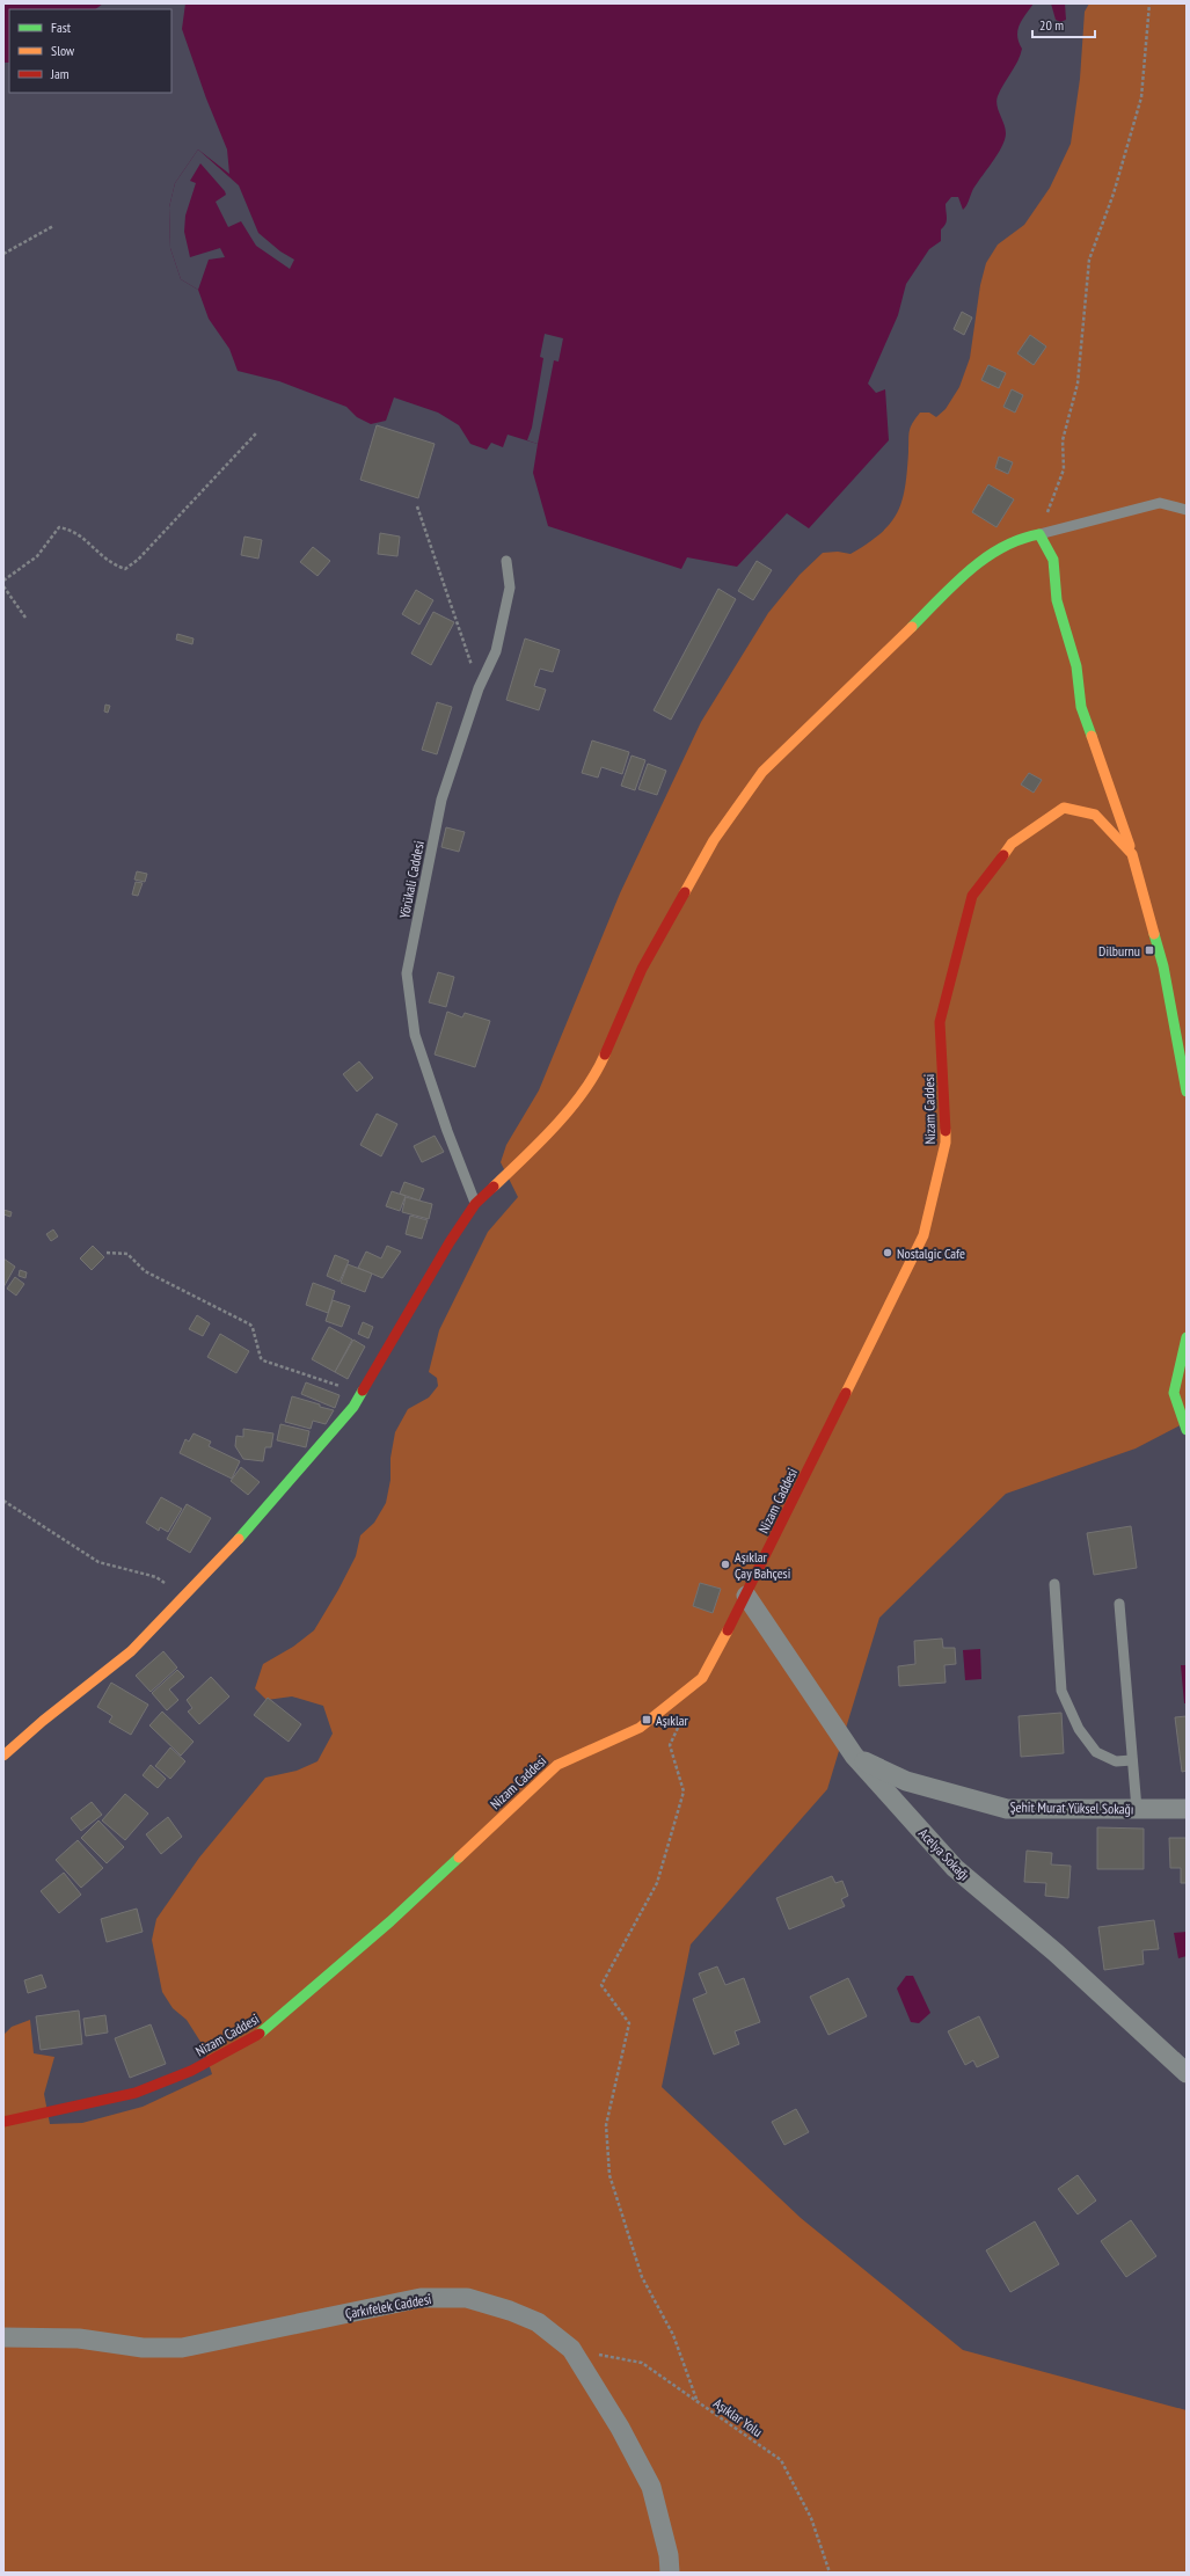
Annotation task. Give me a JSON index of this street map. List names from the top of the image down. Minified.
{"streets":{"street":["Nizam Caddesi","Şehit Murat Yüksel Sokağı","Acelya Sokağı","Çarkıfelek Caddesi"],"lane":["Yörükali Caddesi"],"path":["Aşıklar Yolu"]},"crossings":[["Nizam Caddesi","Acelya Sokağı"],["Şehit Murat Yüksel Sokağı","Acelya Sokağı"],["Çarkıfelek Caddesi","Aşıklar Yolu"]],"places":{"transit":["Dilburnu","Aşıklar"],"other":["Nostalgic Cafe","Aşıklar Çay Bahçesi"]},"legend":["Fast","Slow","Jam"],"scale_bar":"20 m"}
